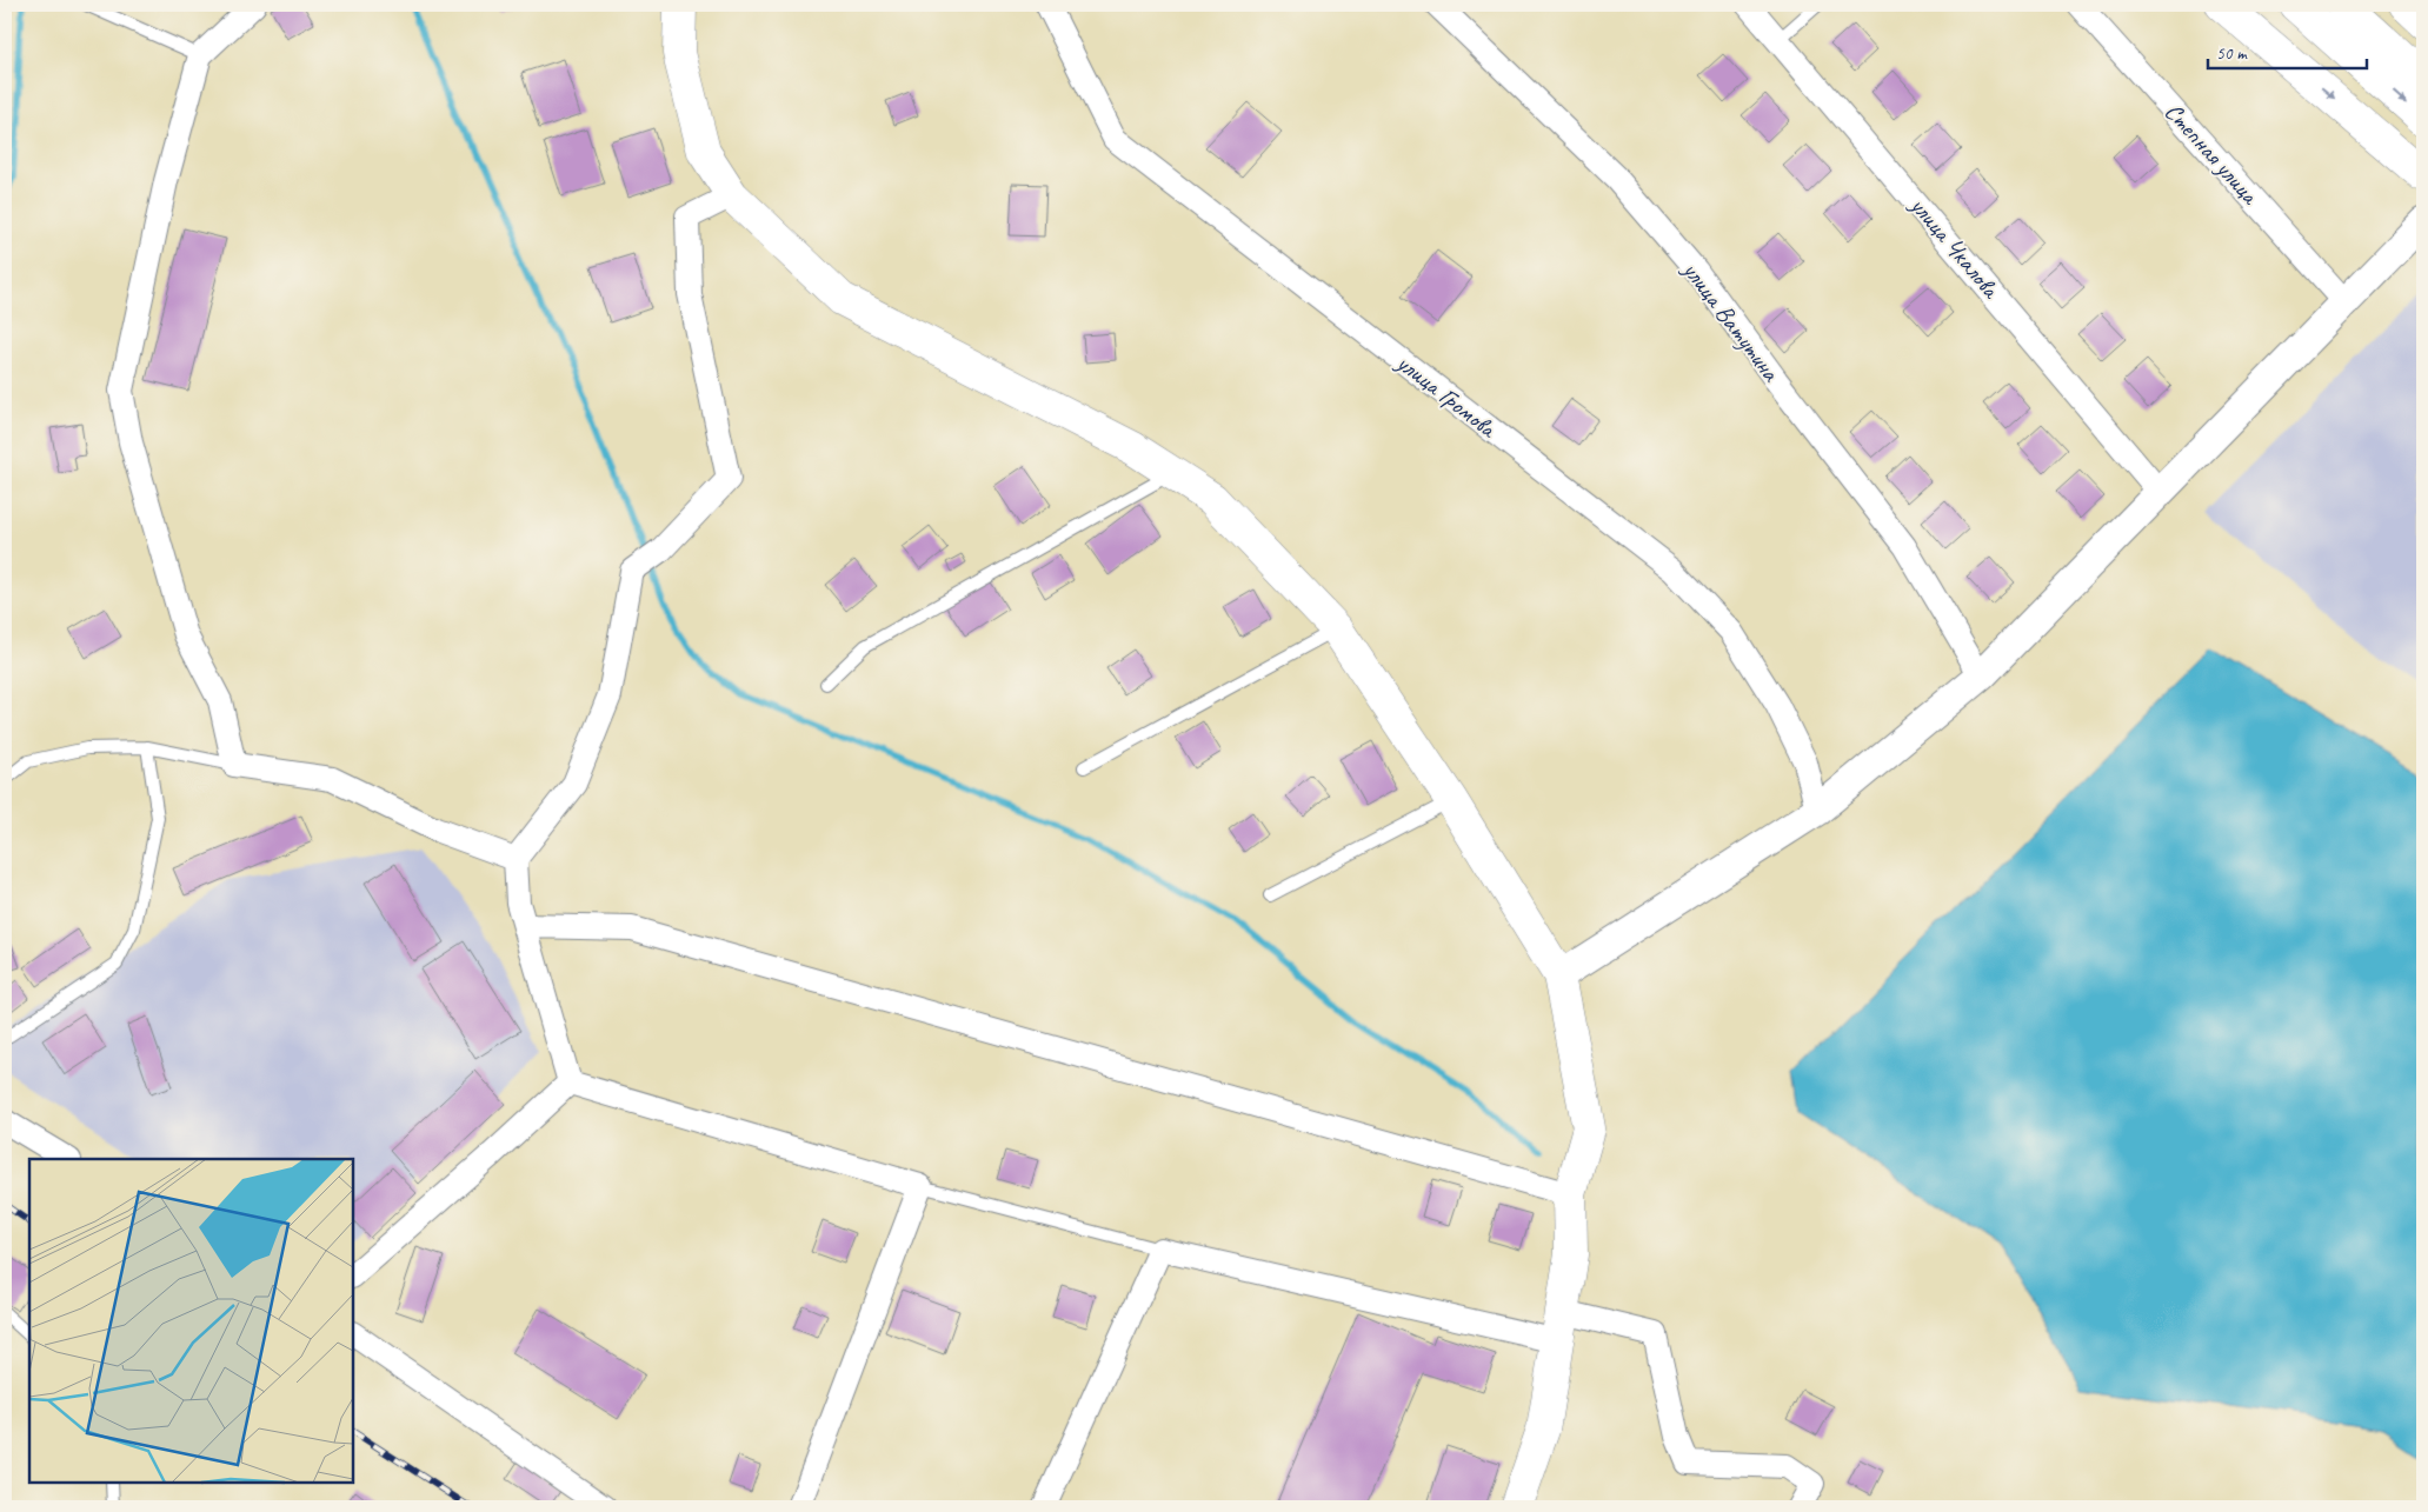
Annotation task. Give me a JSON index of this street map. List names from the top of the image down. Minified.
{"streets":{"street":["Степная улица","улица Чкалова","улица Ватутина","улица Громова"]},"scale_bar":"50 m"}
